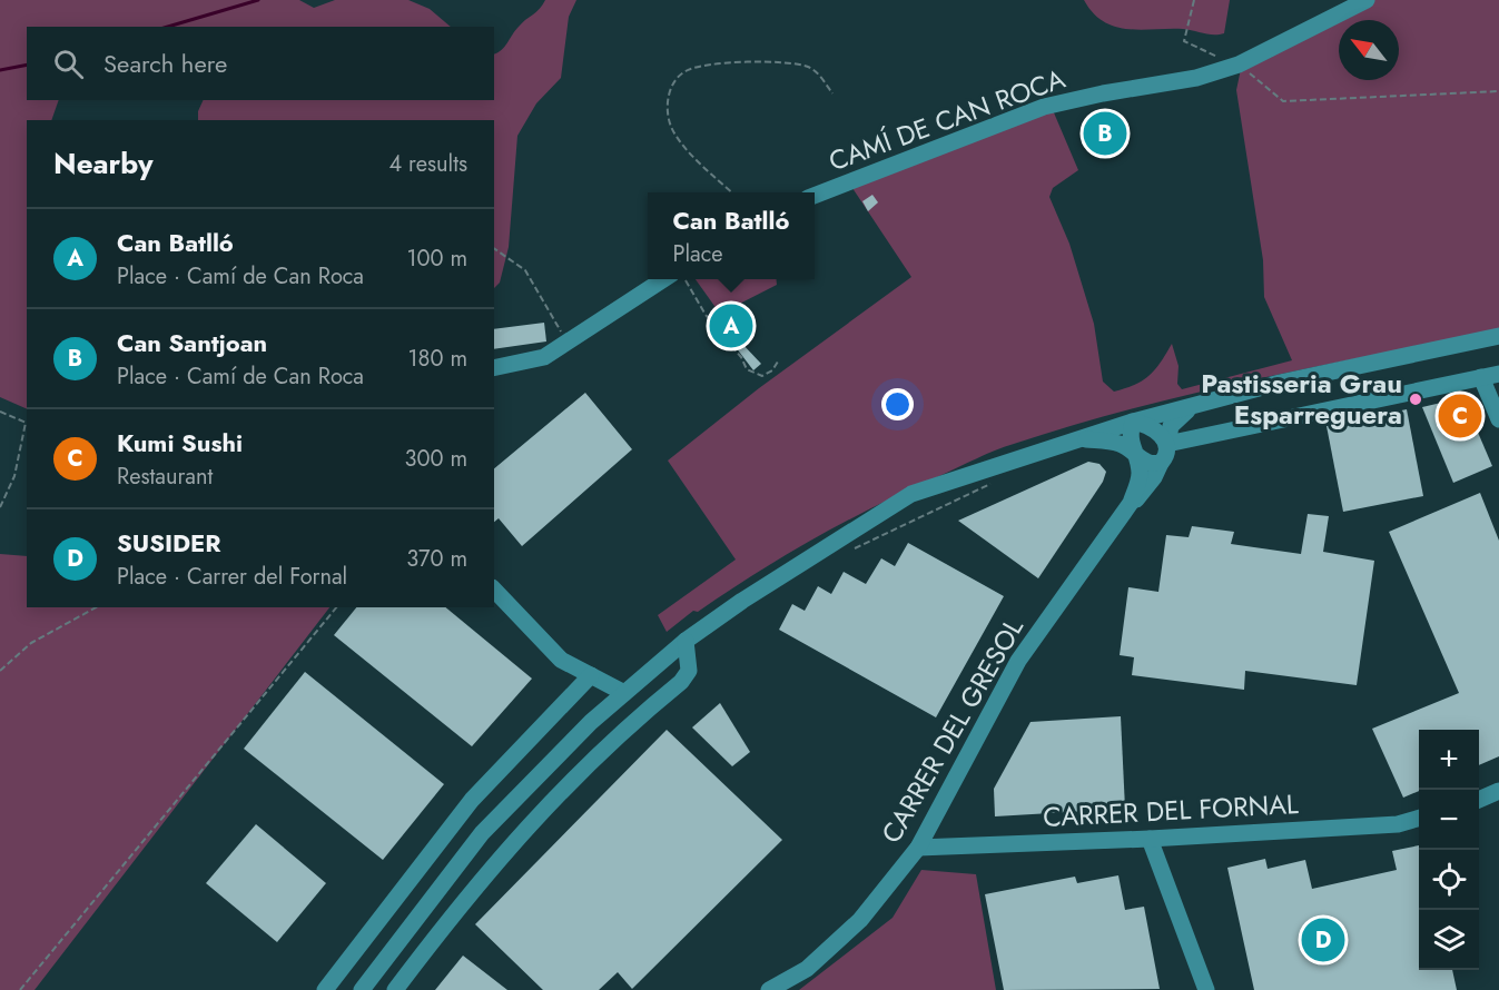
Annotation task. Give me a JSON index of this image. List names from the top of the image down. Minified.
{"streets":{"street":["CAMÍ DE CAN ROCA","CARRER DEL GRESOL","CARRER DEL FORNAL"]},"crossings":[["CARRER DEL GRESOL","CARRER DEL FORNAL"]],"places":["Pastisseria Grau Esparreguera"],"north":"top left","page":{"search":"Search here","pins":["B","A","C","D"],"heading":["Nearby","4 results"],"popup":["Can Batlló","Place"],"list":[{"mark":"A","name":"Can Batlló","note":"Place · Camí de Can Roca","value":"100 m"},{"mark":"B","name":"Can Santjoan","note":"Place · Camí de Can Roca","value":"180 m"},{"mark":"C","name":"Kumi Sushi","note":"Restaurant","value":"300 m"},{"mark":"D","name":"SUSIDER","note":"Place · Carrer del Fornal","value":"370 m"}],"map_buttons":["+","−"]}}
